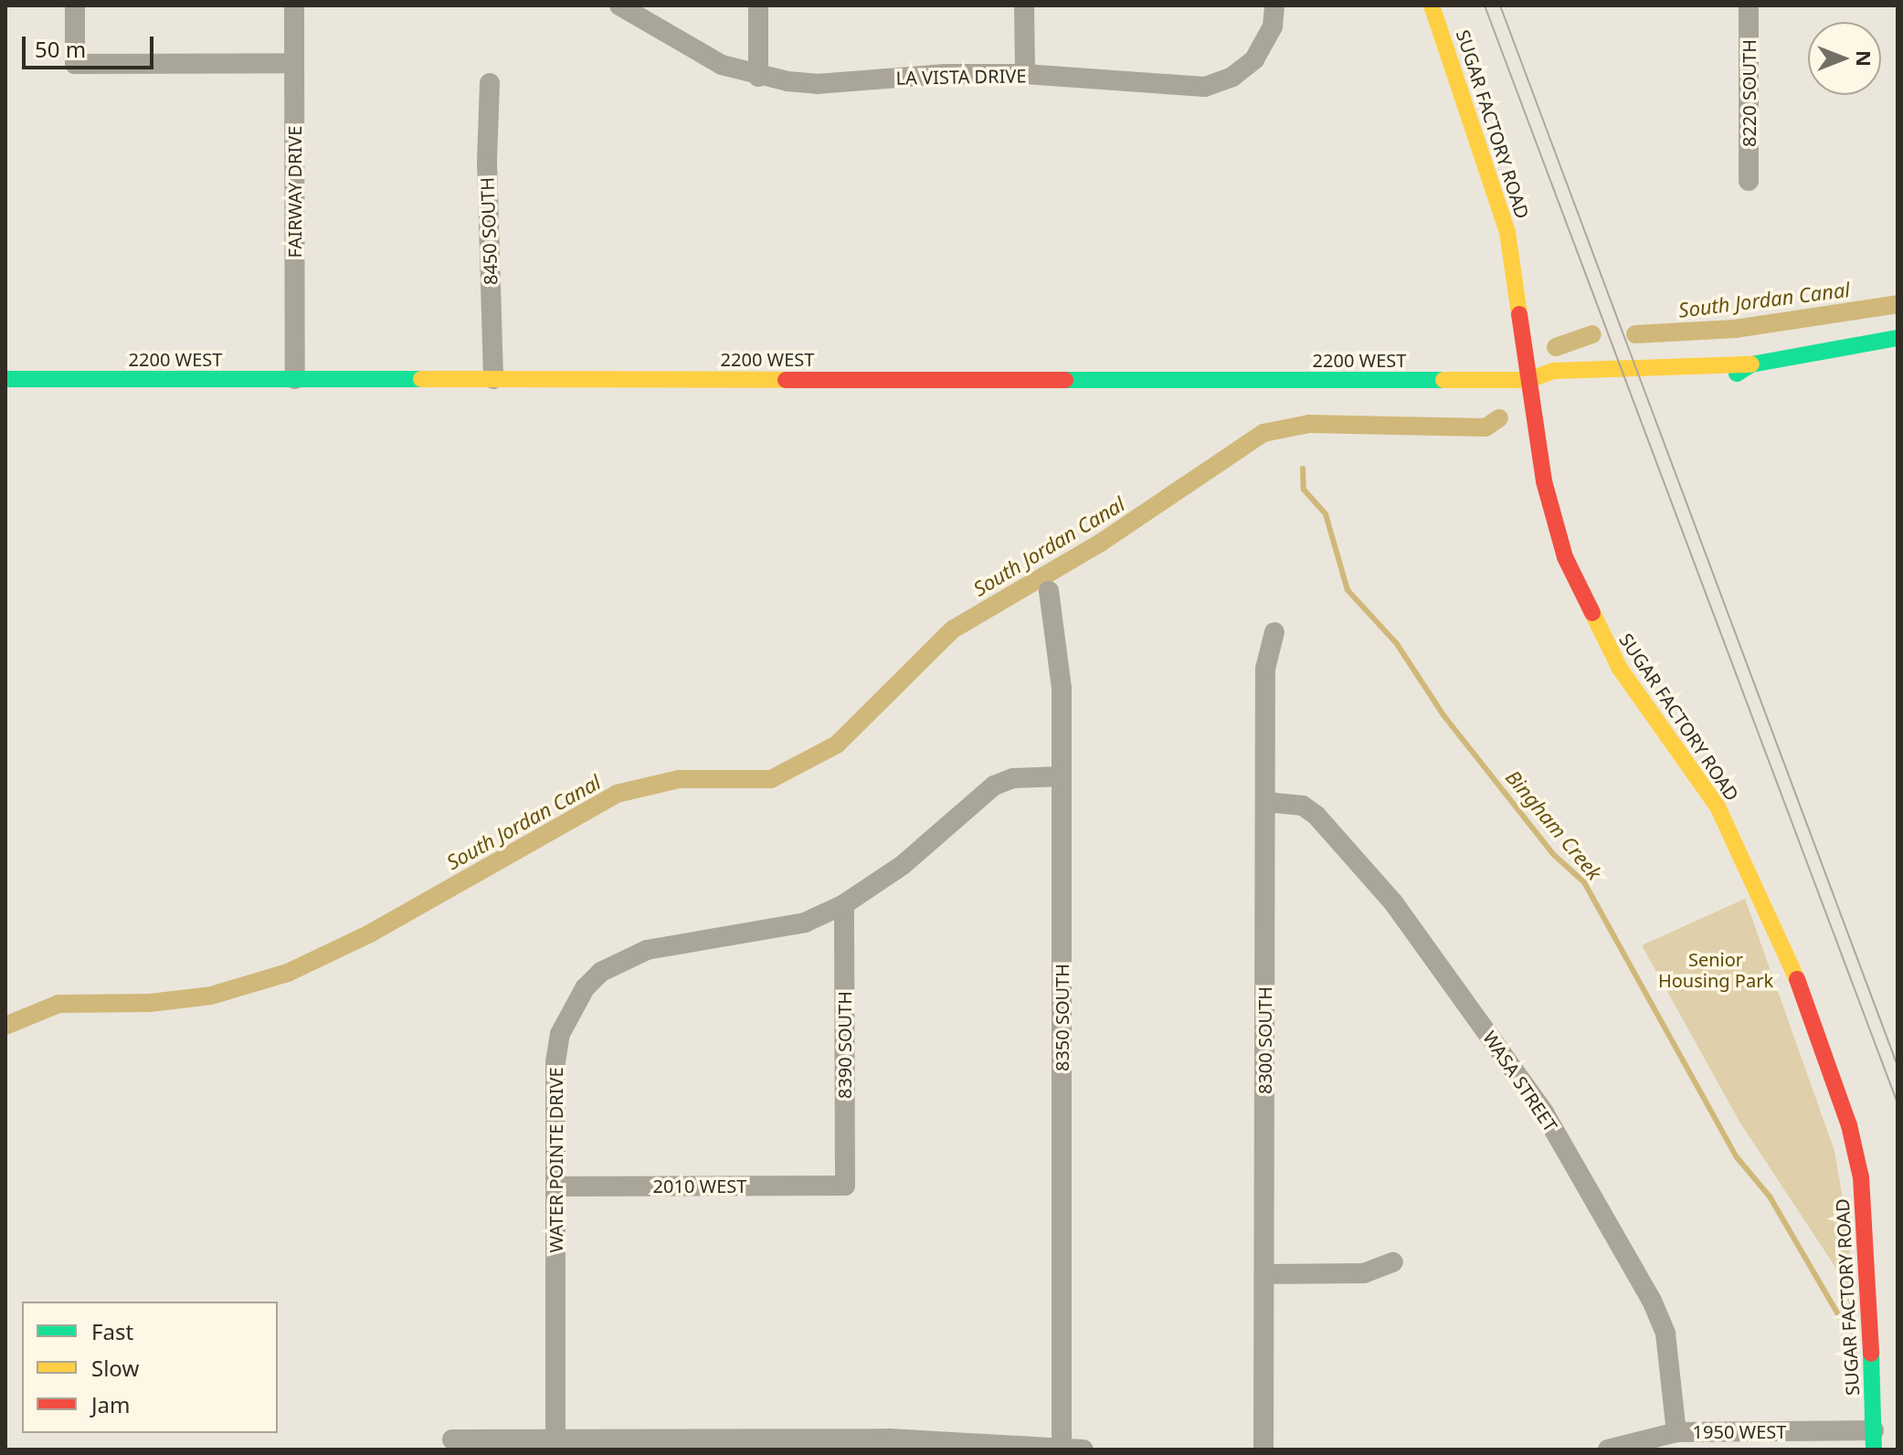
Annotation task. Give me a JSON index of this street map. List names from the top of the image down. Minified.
{"streets":{"street":["LA VISTA DRIVE","8220 SOUTH","SUGAR FACTORY ROAD","FAIRWAY DRIVE","8450 SOUTH","2200 WEST","8350 SOUTH","8300 SOUTH","8390 SOUTH","WASA STREET","WATER POINTE DRIVE","2010 WEST","1950 WEST"]},"crossings":[["SUGAR FACTORY ROAD","2200 WEST"],["SUGAR FACTORY ROAD","1950 WEST"],["FAIRWAY DRIVE","2200 WEST"],["8450 SOUTH","2200 WEST"],["8350 SOUTH","WATER POINTE DRIVE"],["8300 SOUTH","WASA STREET"],["8390 SOUTH","WATER POINTE DRIVE"],["8390 SOUTH","2010 WEST"],["WASA STREET","1950 WEST"],["WATER POINTE DRIVE","2010 WEST"]],"water":["South Jordan Canal","Bingham Creek"],"parks":["Senior Housing Park"],"legend":["Fast","Slow","Jam"],"scale_bar":"50 m","north":"right"}
